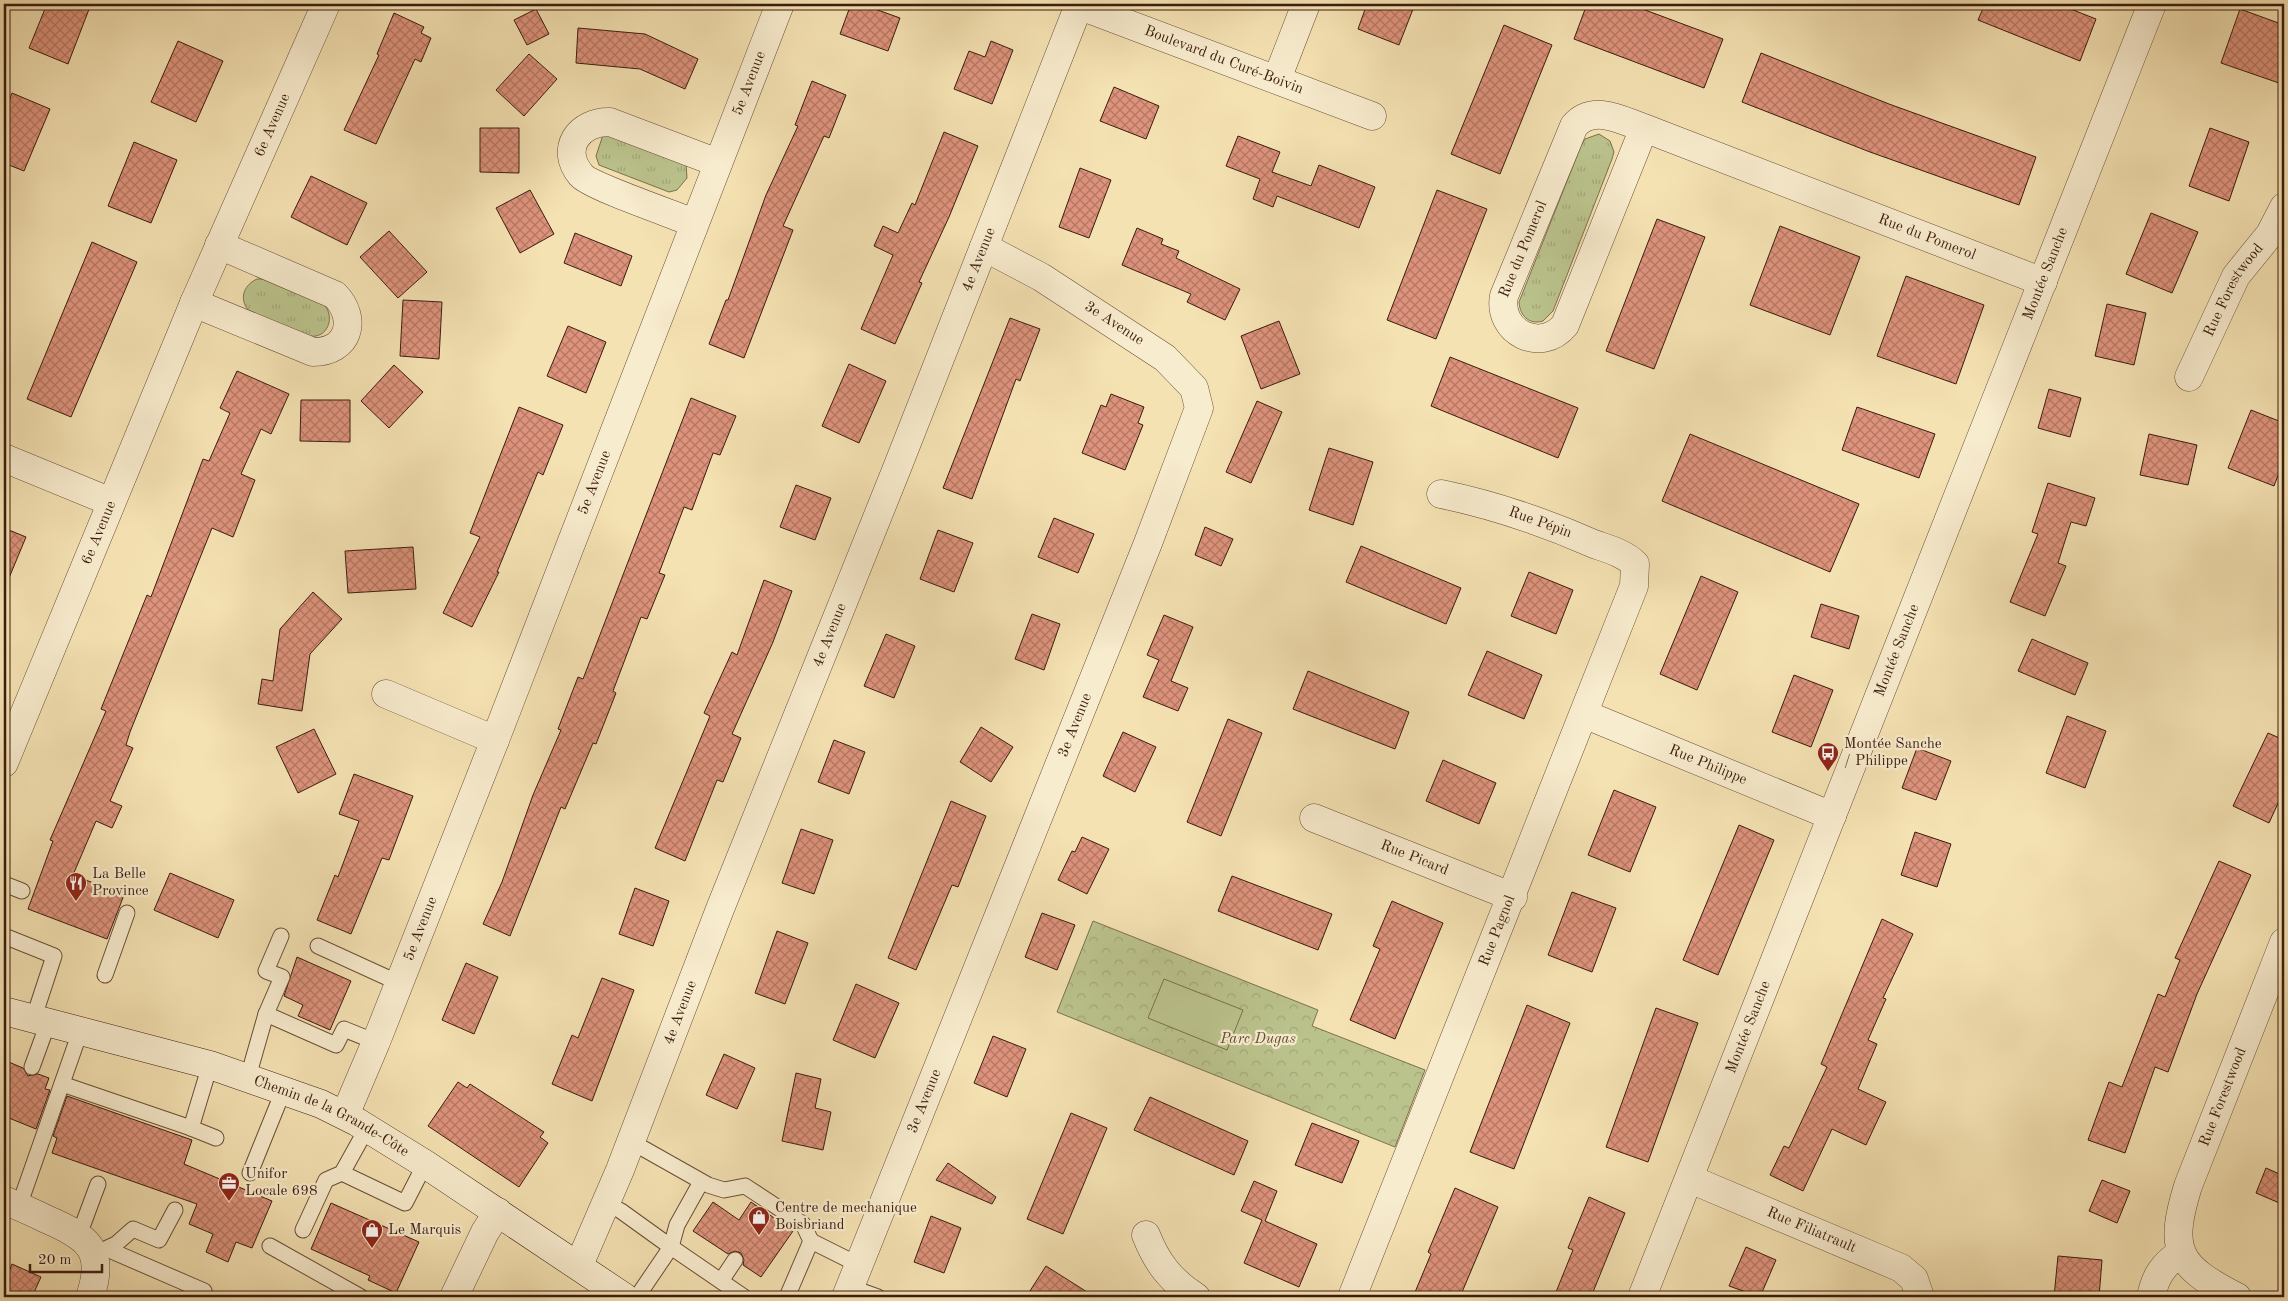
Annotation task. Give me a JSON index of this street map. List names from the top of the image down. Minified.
{"streets":{"street":["Boulevard du Curé-Boivin","5e Avenue","6e Avenue","Rue du Pomerol","4e Avenue","Montée Sanche","Rue Forestwood","3e Avenue","Rue Pépin","Rue Philippe","Rue Picard","Rue Pagnol","Chemin de la Grande-Côte","Rue Filiatrault"]},"crossings":[["Boulevard du Curé-Boivin","4e Avenue"],["5e Avenue","Chemin de la Grande-Côte"],["Rue du Pomerol","Montée Sanche"],["4e Avenue","3e Avenue"],["4e Avenue","Chemin de la Grande-Côte"],["Montée Sanche","Rue Philippe"],["Montée Sanche","Rue Filiatrault"],["Rue Pépin","Rue Pagnol"],["Rue Philippe","Rue Pagnol"],["Rue Picard","Rue Pagnol"]],"parks":["Parc Dugas"],"places":{"bus stop":["Montée Sanche / Philippe"],"restaurant":["La Belle Province"],"office":["Unifor Locale 698"],"shop":["Centre de mechanique Boisbriand","Le Marquis"]},"scale_bar":"20 m"}
